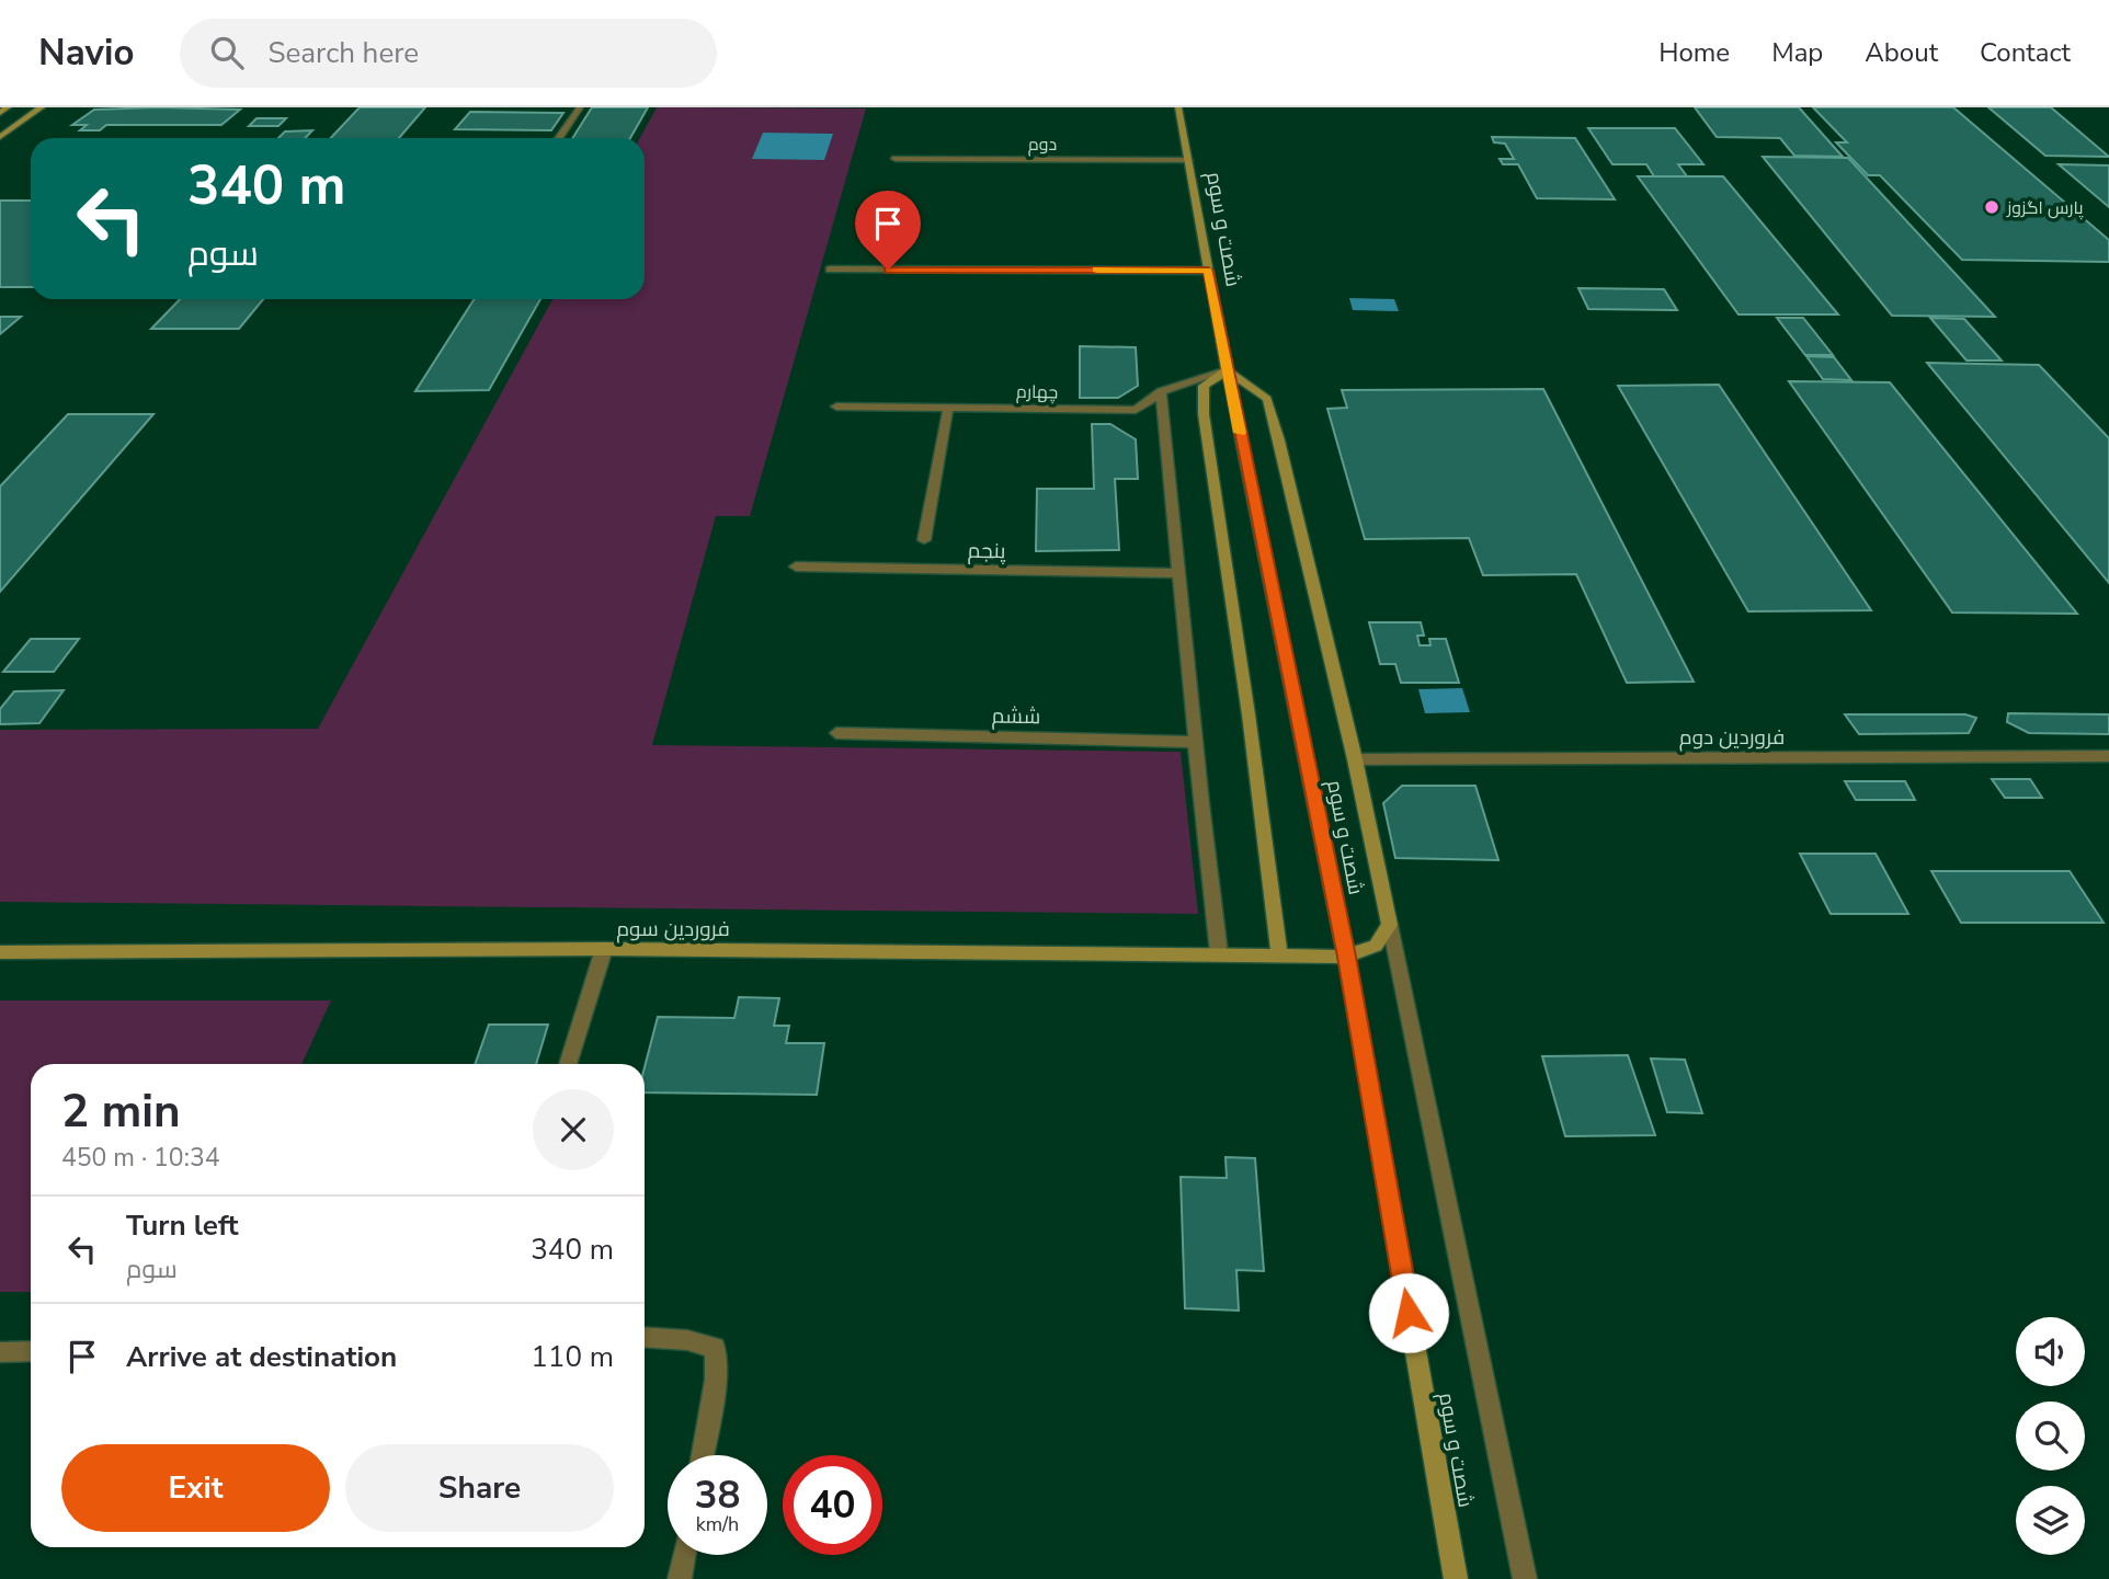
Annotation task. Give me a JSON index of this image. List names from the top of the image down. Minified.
{"streets":{"street":["شصت و سوم","فروردین سوم"],"lane":["دوم","چهارم","پنجم","ششم","فروردین دوم"]},"crossings":[["دوم","شصت و سوم"],["شصت و سوم","چهارم"],["شصت و سوم","فروردین سوم"]],"places":["پارس اگزوز"],"page":{"header":"Navio","search":"Search here","nav":["Home","Map","About","Contact"],"turn":["340 m","سوم"],"heading":["2 min","450 m · 10:34"],"list":[{"name":"Turn left","note":"سوم","value":"340 m"},{"name":"Arrive at destination","value":"110 m"}],"buttons":["Exit","Share"],"speed":"38 km/h","limit":"40"}}
